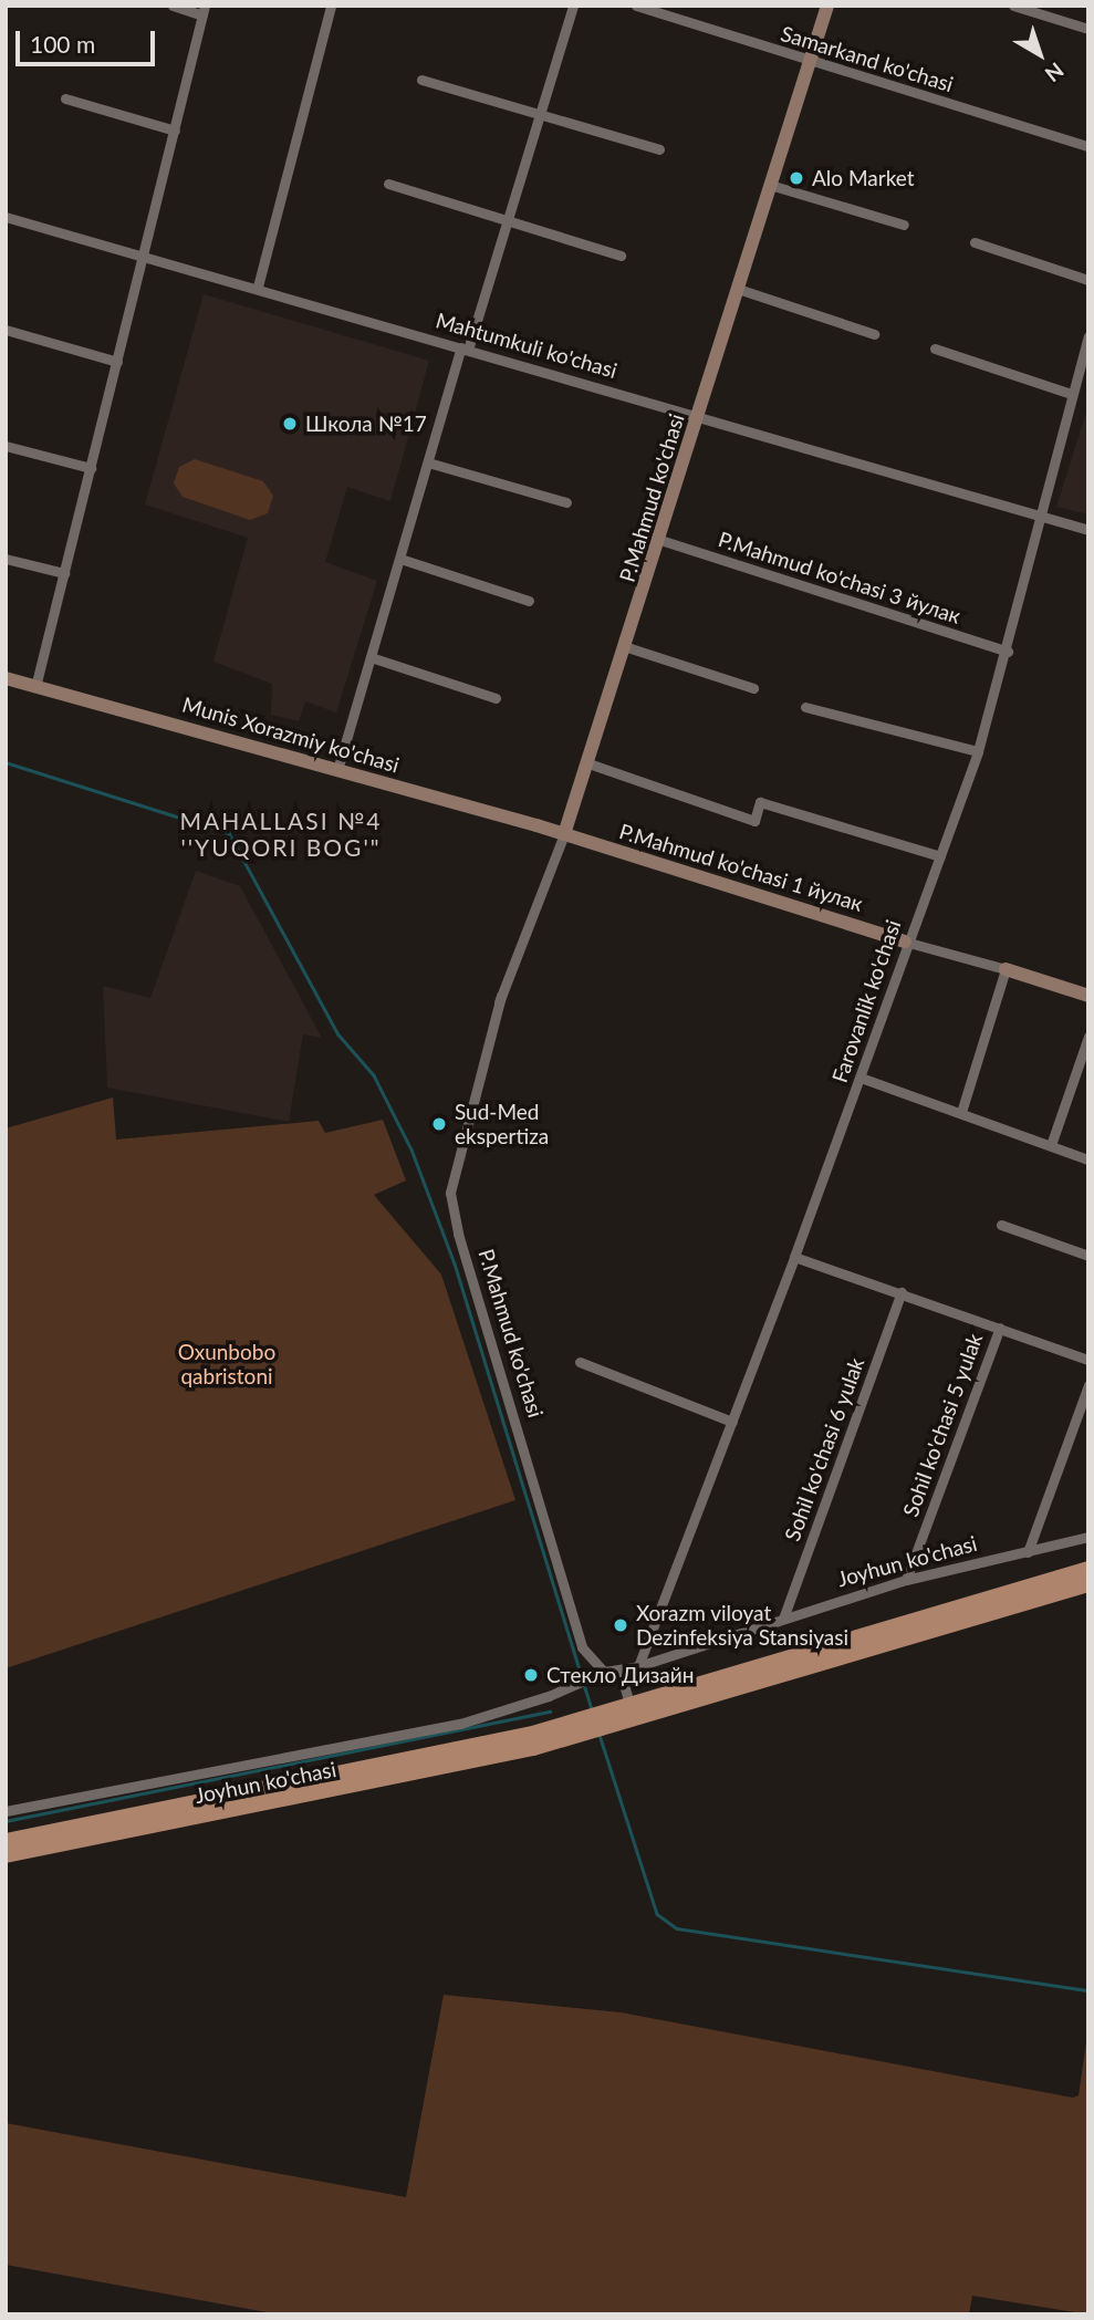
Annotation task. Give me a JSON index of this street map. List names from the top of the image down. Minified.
{"streets":{"main road":["Joyhun ko'chasi"],"street":["Samarkand ko'chasi","Mahtumkuli ko'chasi","P.Mahmud ko'chasi","P.Mahmud ko'chasi 3 йулак","Munis Xorazmiy ko'chasi","P.Mahmud ko'chasi 1 йулак","Farovanlik ko'chasi","Sohil ko'chasi 5 yulak","Sohil ko'chasi 6 yulak"]},"crossings":[["Samarkand ko'chasi","P.Mahmud ko'chasi"],["Mahtumkuli ko'chasi","P.Mahmud ko'chasi"],["Mahtumkuli ko'chasi","Farovanlik ko'chasi"],["P.Mahmud ko'chasi","P.Mahmud ko'chasi 3 йулак"],["P.Mahmud ko'chasi","Munis Xorazmiy ko'chasi"],["P.Mahmud ko'chasi","P.Mahmud ko'chasi 1 йулак"],["P.Mahmud ko'chasi","Joyhun ko'chasi"],["P.Mahmud ko'chasi 3 йулак","Farovanlik ko'chasi"],["Munis Xorazmiy ko'chasi","P.Mahmud ko'chasi 1 йулак"],["P.Mahmud ko'chasi 1 йулак","Farovanlik ko'chasi"],["Farovanlik ko'chasi","Joyhun ko'chasi"],["Sohil ko'chasi 5 yulak","Joyhun ko'chasi"],["Sohil ko'chasi 6 yulak","Joyhun ko'chasi"]],"districts":["MAHALLASI №4 ''YUQORI BOG'\""],"parks":["Oxunbobo qabristoni"],"places":["Alo Market","Школа №17","Sud-Med ekspertiza","Xorazm viloyat Dezinfeksiya Stansiyasi","Стекло Дизайн"],"scale_bar":"100 m","north":"bottom right"}
